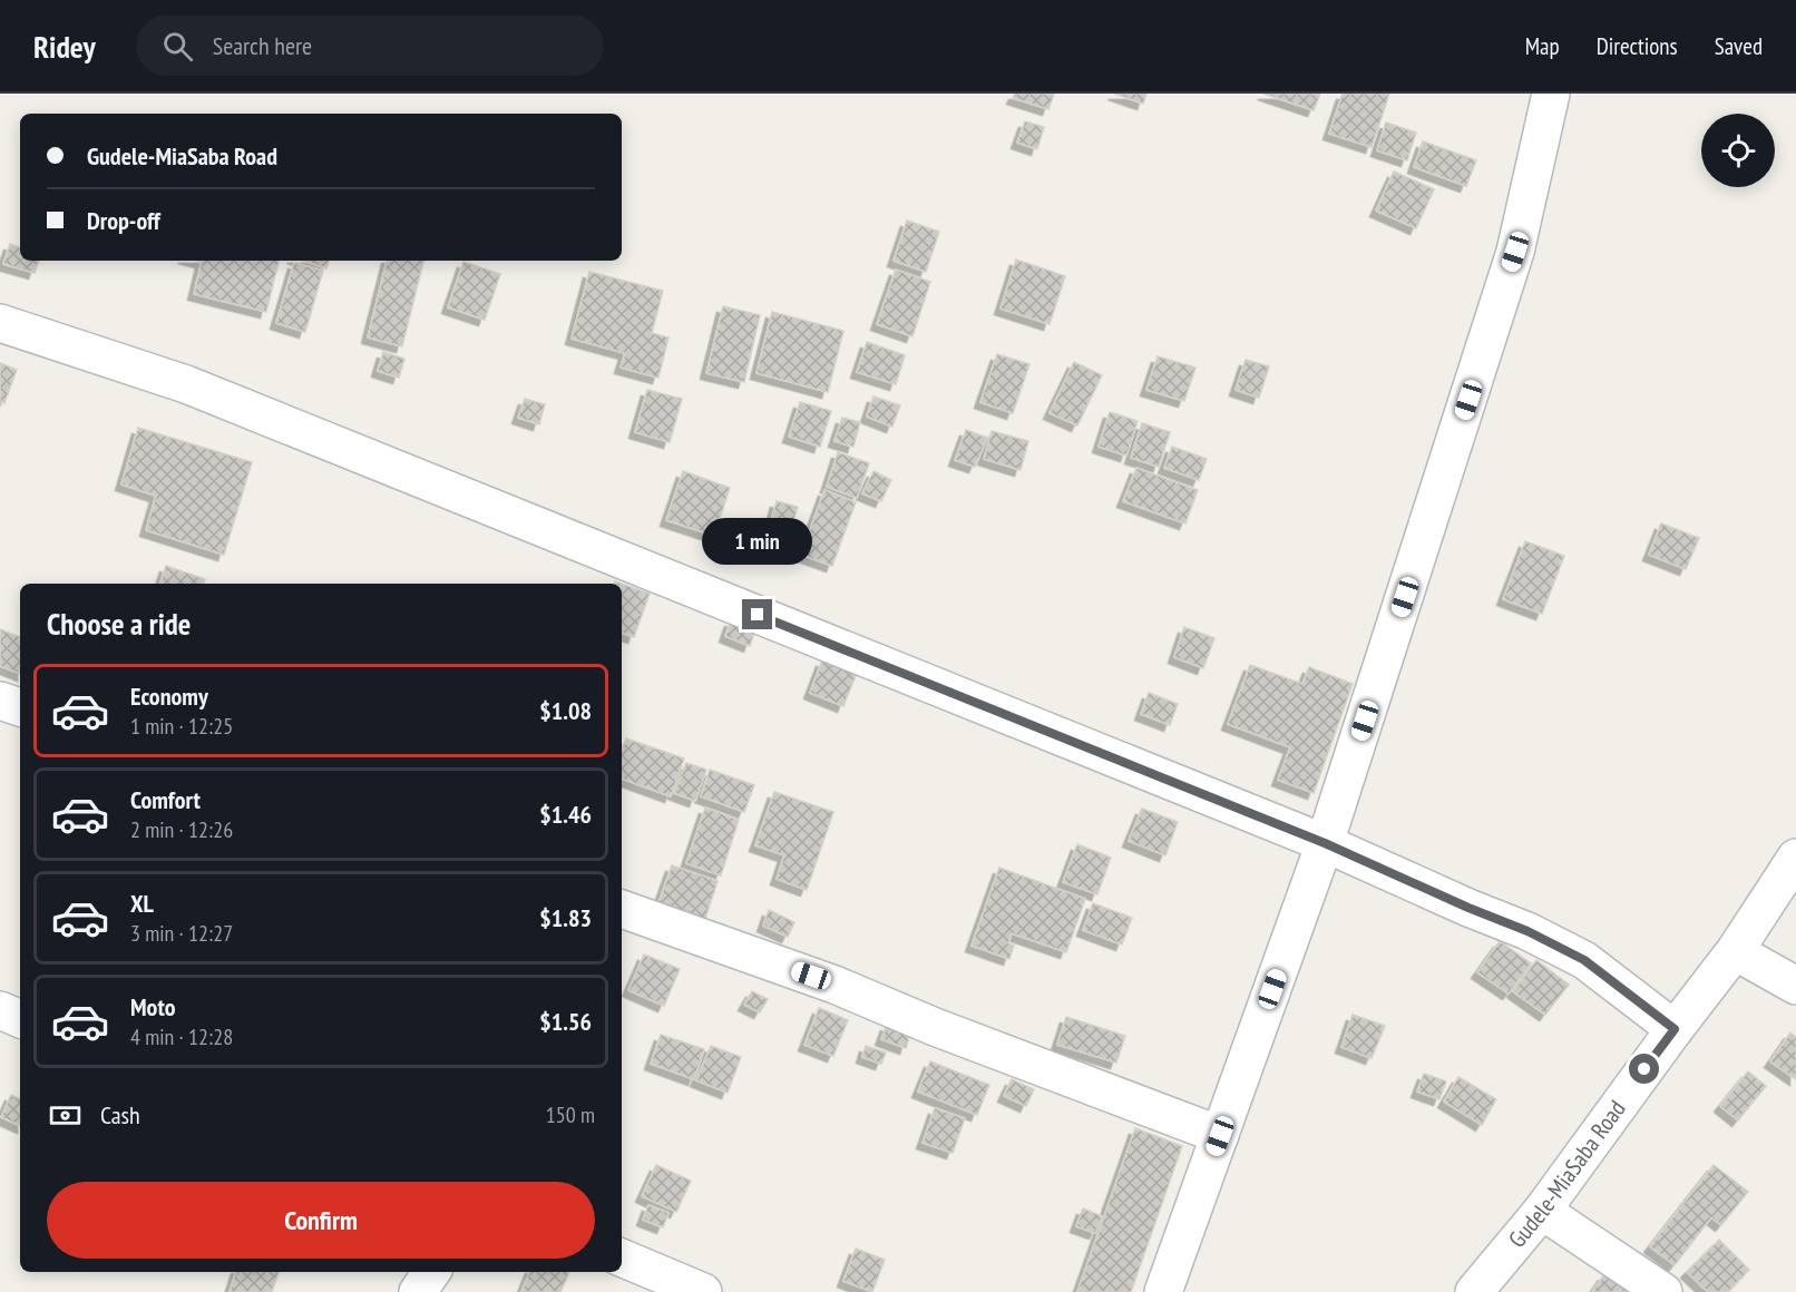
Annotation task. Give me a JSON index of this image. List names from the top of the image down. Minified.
{"streets":{"street":["Gudele-MiaSaba Road"]},"page":{"header":"Ridey","search":"Search here","nav":["Map","Directions","Saved"],"banner":["Gudele-MiaSaba Road","Drop-off"],"bubble":"1 min","heading":"Choose a ride","list":[{"name":"Economy","note":"1 min · 12:25","value":"$1.08"},{"name":"Comfort","note":"2 min · 12:26","value":"$1.46"},{"name":"XL","note":"3 min · 12:27","value":"$1.83"},{"name":"Moto","note":"4 min · 12:28","value":"$1.56"}],"pay":["Cash","150 m"],"buttons":"Confirm"}}
